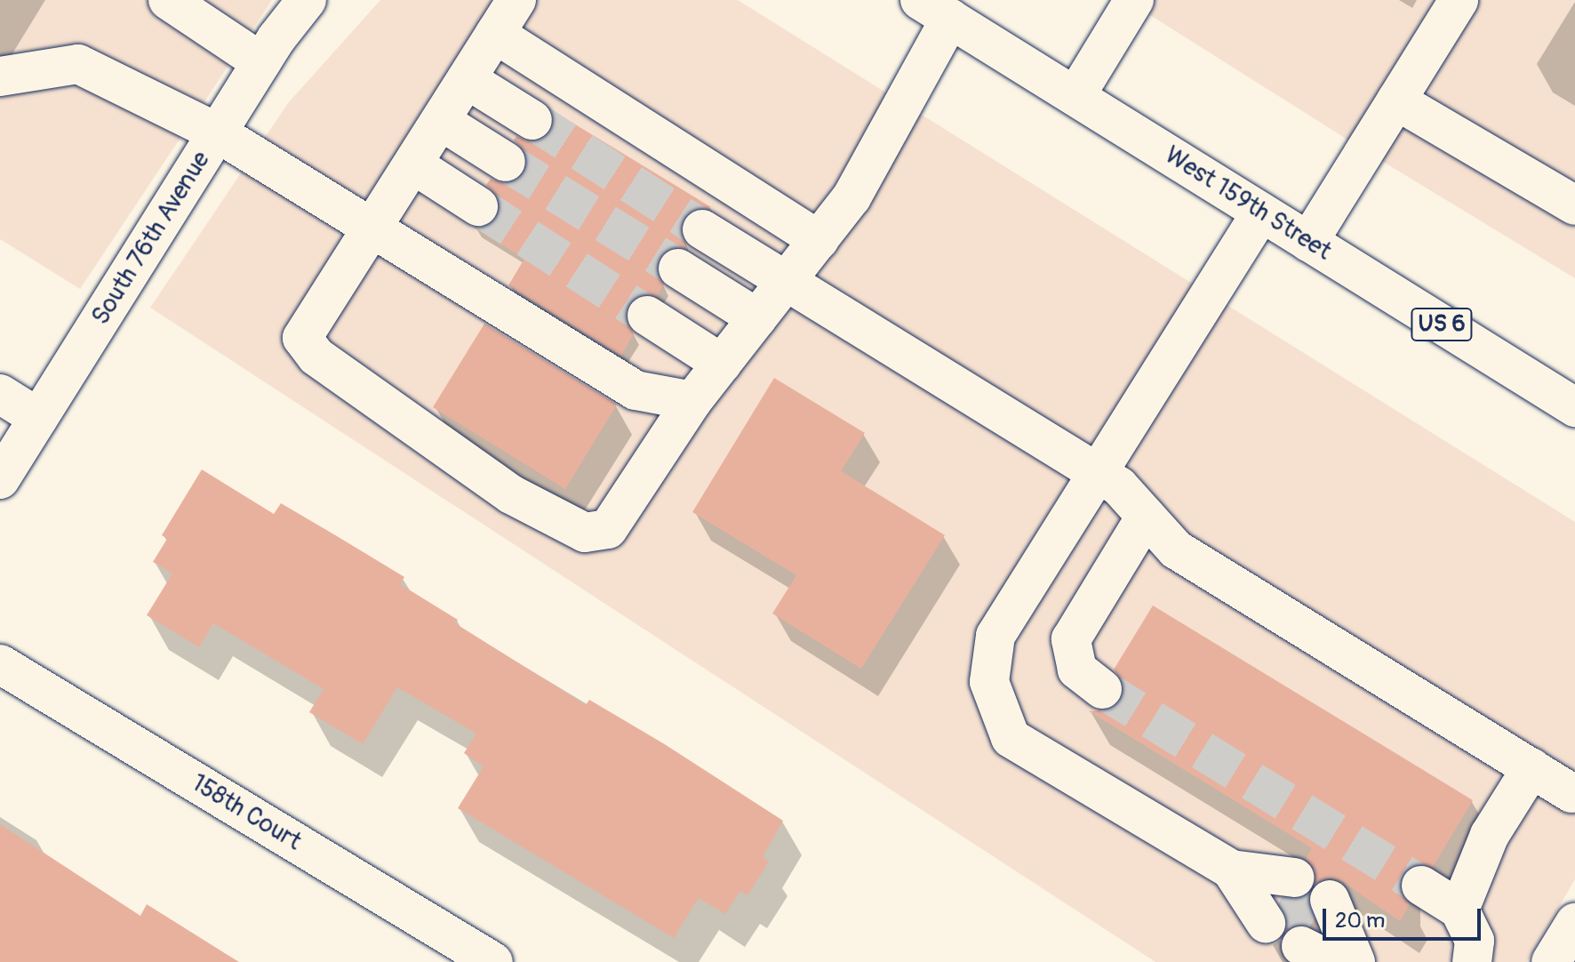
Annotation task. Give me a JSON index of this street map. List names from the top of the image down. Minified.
{"streets":{"street":["West 159th Street","South 76th Avenue","US 6","158th Court"]},"scale_bar":"20 m"}
